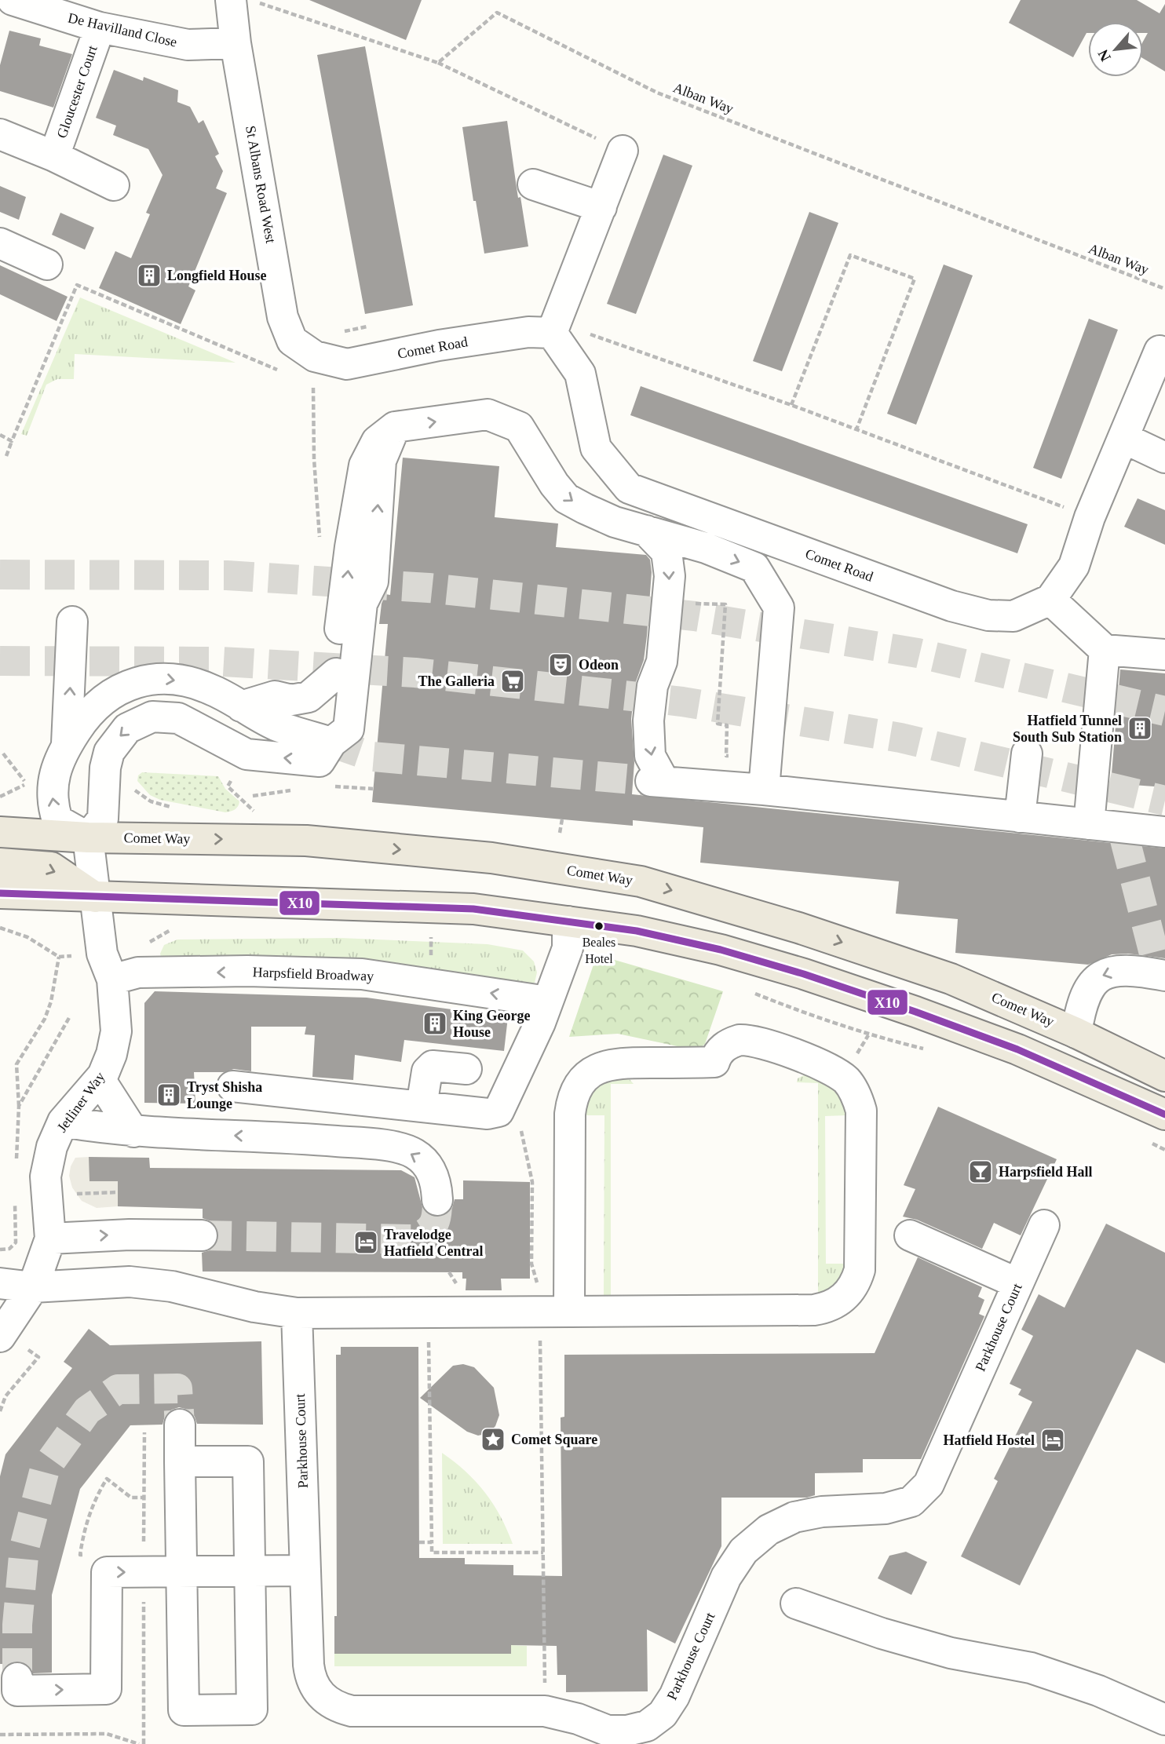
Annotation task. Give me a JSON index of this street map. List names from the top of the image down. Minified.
{"streets":{"main road":["Comet Way"],"street":["De Havilland Close","Gloucester Court","St Albans Road West","Comet Road","Harpsfield Broadway","Jetliner Way","Parkhouse Court"],"path":["Alban Way"]},"crossings":[["De Havilland Close","Gloucester Court"],["De Havilland Close","St Albans Road West"],["St Albans Road West","Comet Road"],["Comet Way","Jetliner Way"],["Harpsfield Broadway","Jetliner Way"]],"places":{"building":["Longfield House","Hatfield Tunnel South Sub Station","King George House","Tryst Shisha Lounge"],"theatre":["Odeon"],"supermarket":["The Galleria"],"other":["Beales Hotel"],"bar":["Harpsfield Hall"],"hotel":["Travelodge Hatfield Central","Hatfield Hostel"],"place":["Comet Square"]},"lines":["transit line X10"],"north":"bottom left"}
